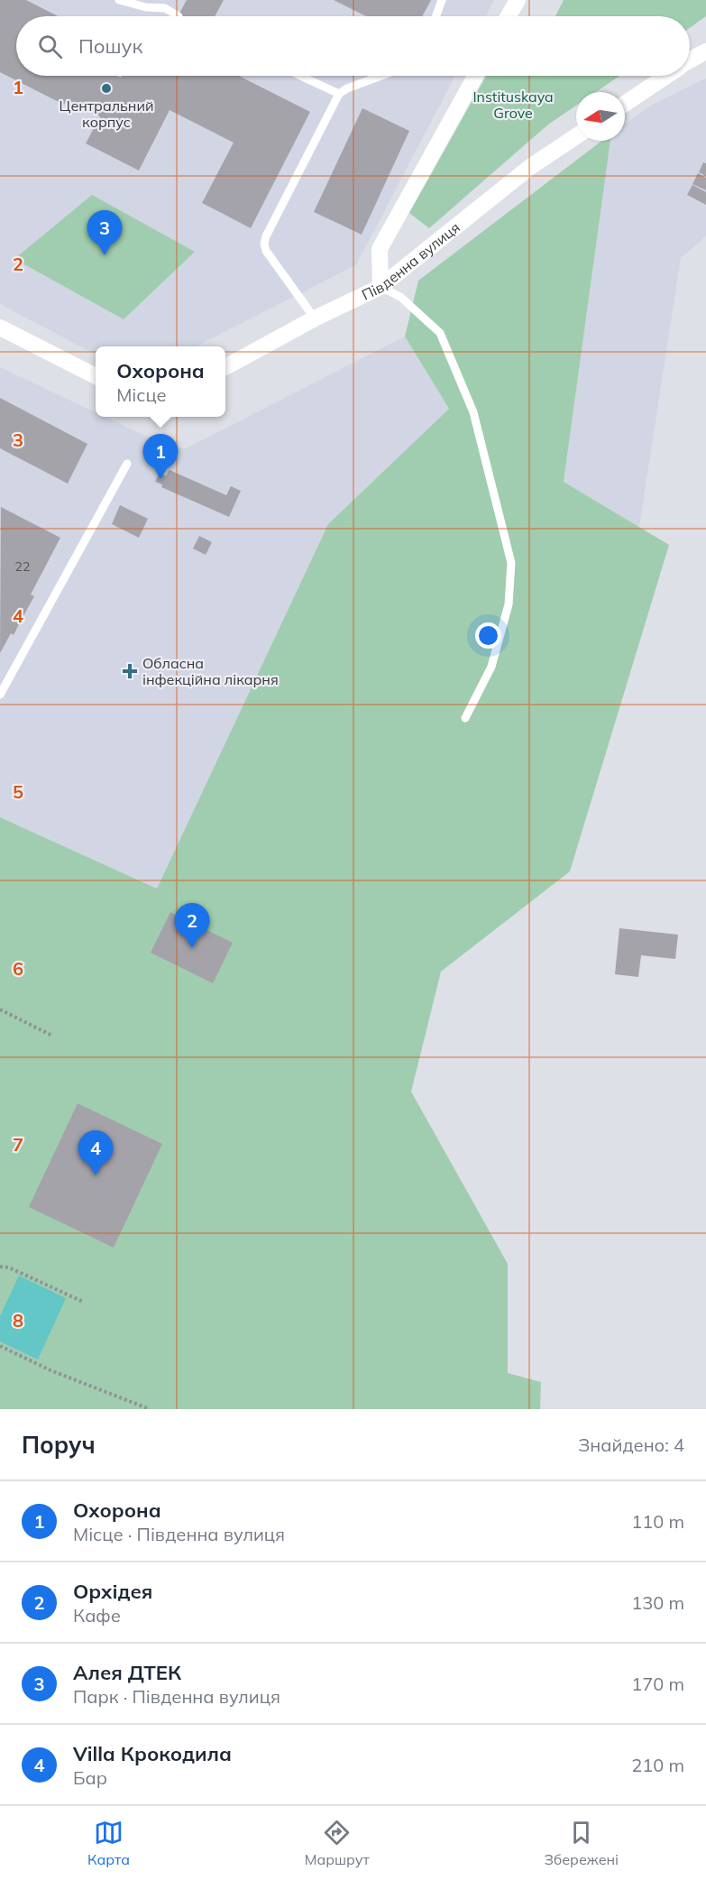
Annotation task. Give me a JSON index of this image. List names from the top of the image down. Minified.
{"streets":{"street":["Південна вулиця"]},"parks":["Іnstituskaya Grove"],"places":{"other":["Центральний корпус"],"health":["Обласна інфекційна лікарня"]},"house_numbers":["22"],"north":"left","page":{"search":"Пошук","pins":["3","1","2","4"],"popup":["Охорона","Місце"],"heading":["Поруч","Знайдено: 4"],"list":[{"mark":"1","name":"Охорона","note":"Місце · Південна вулиця","value":"110 m"},{"mark":"2","name":"Орхідея","note":"Кафе","value":"130 m"},{"mark":"3","name":"Алея ДТЕК","note":"Парк · Південна вулиця","value":"170 m"},{"mark":"4","name":"Villa Крокодила","note":"Бар","value":"210 m"}],"nav":["Карта","Маршрут","Збережені"]},"grid":{"rows":["1","2","3","4","5","6","7","8"]}}
